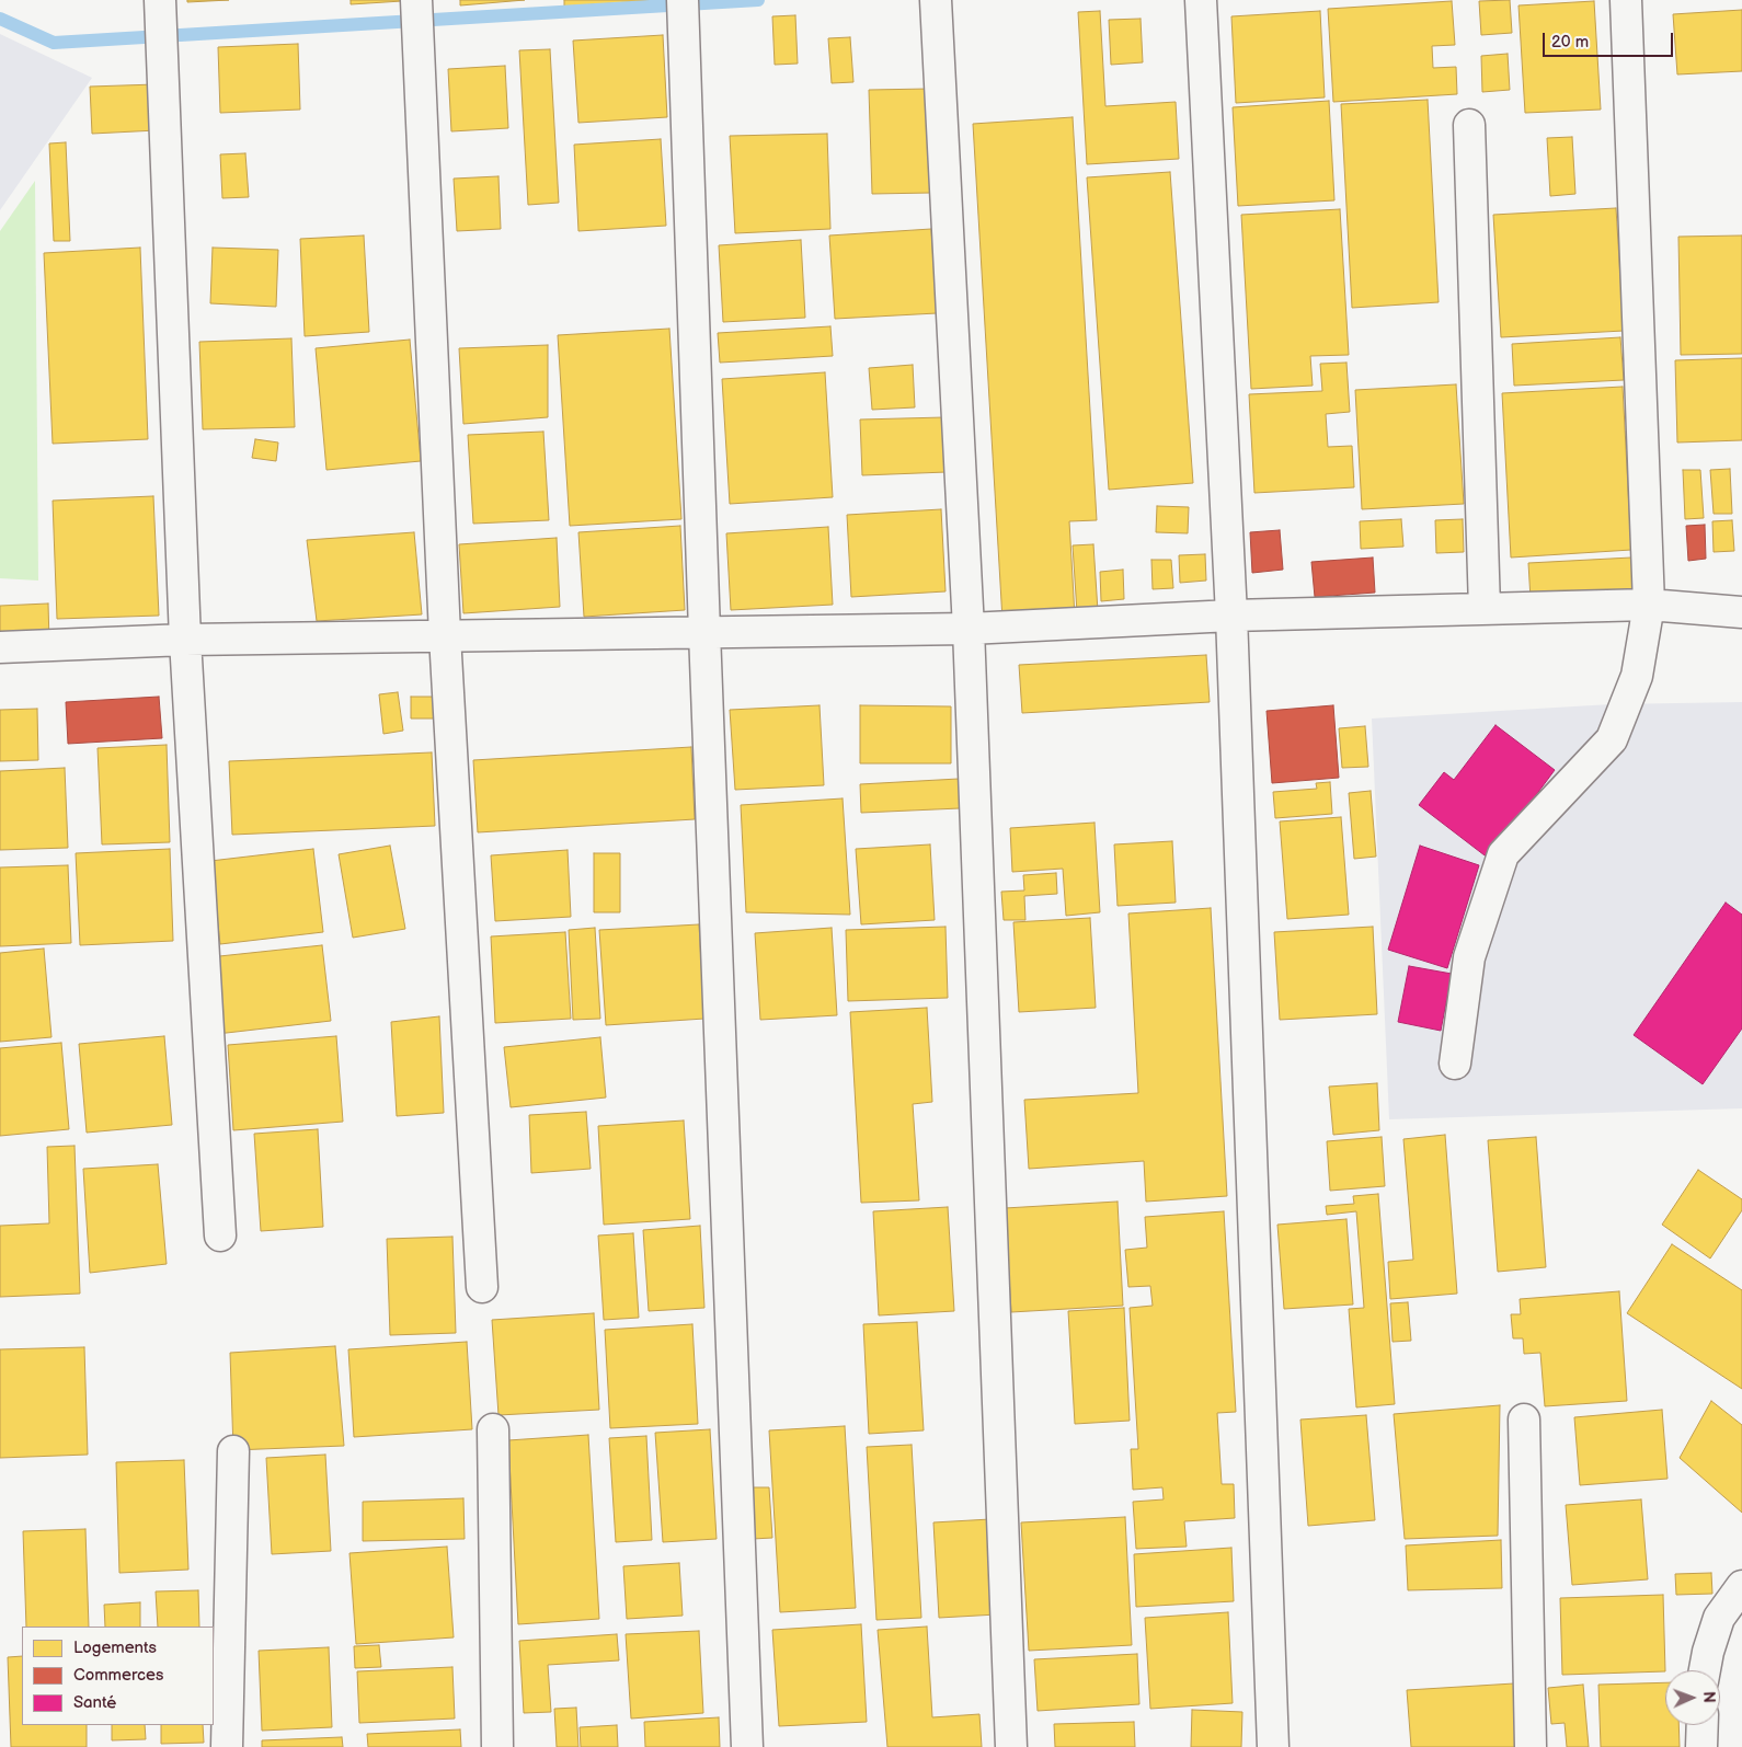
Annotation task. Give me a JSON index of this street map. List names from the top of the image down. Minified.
{"legend":["Logements","Commerces","Santé"],"scale_bar":"20 m","north":"right"}
